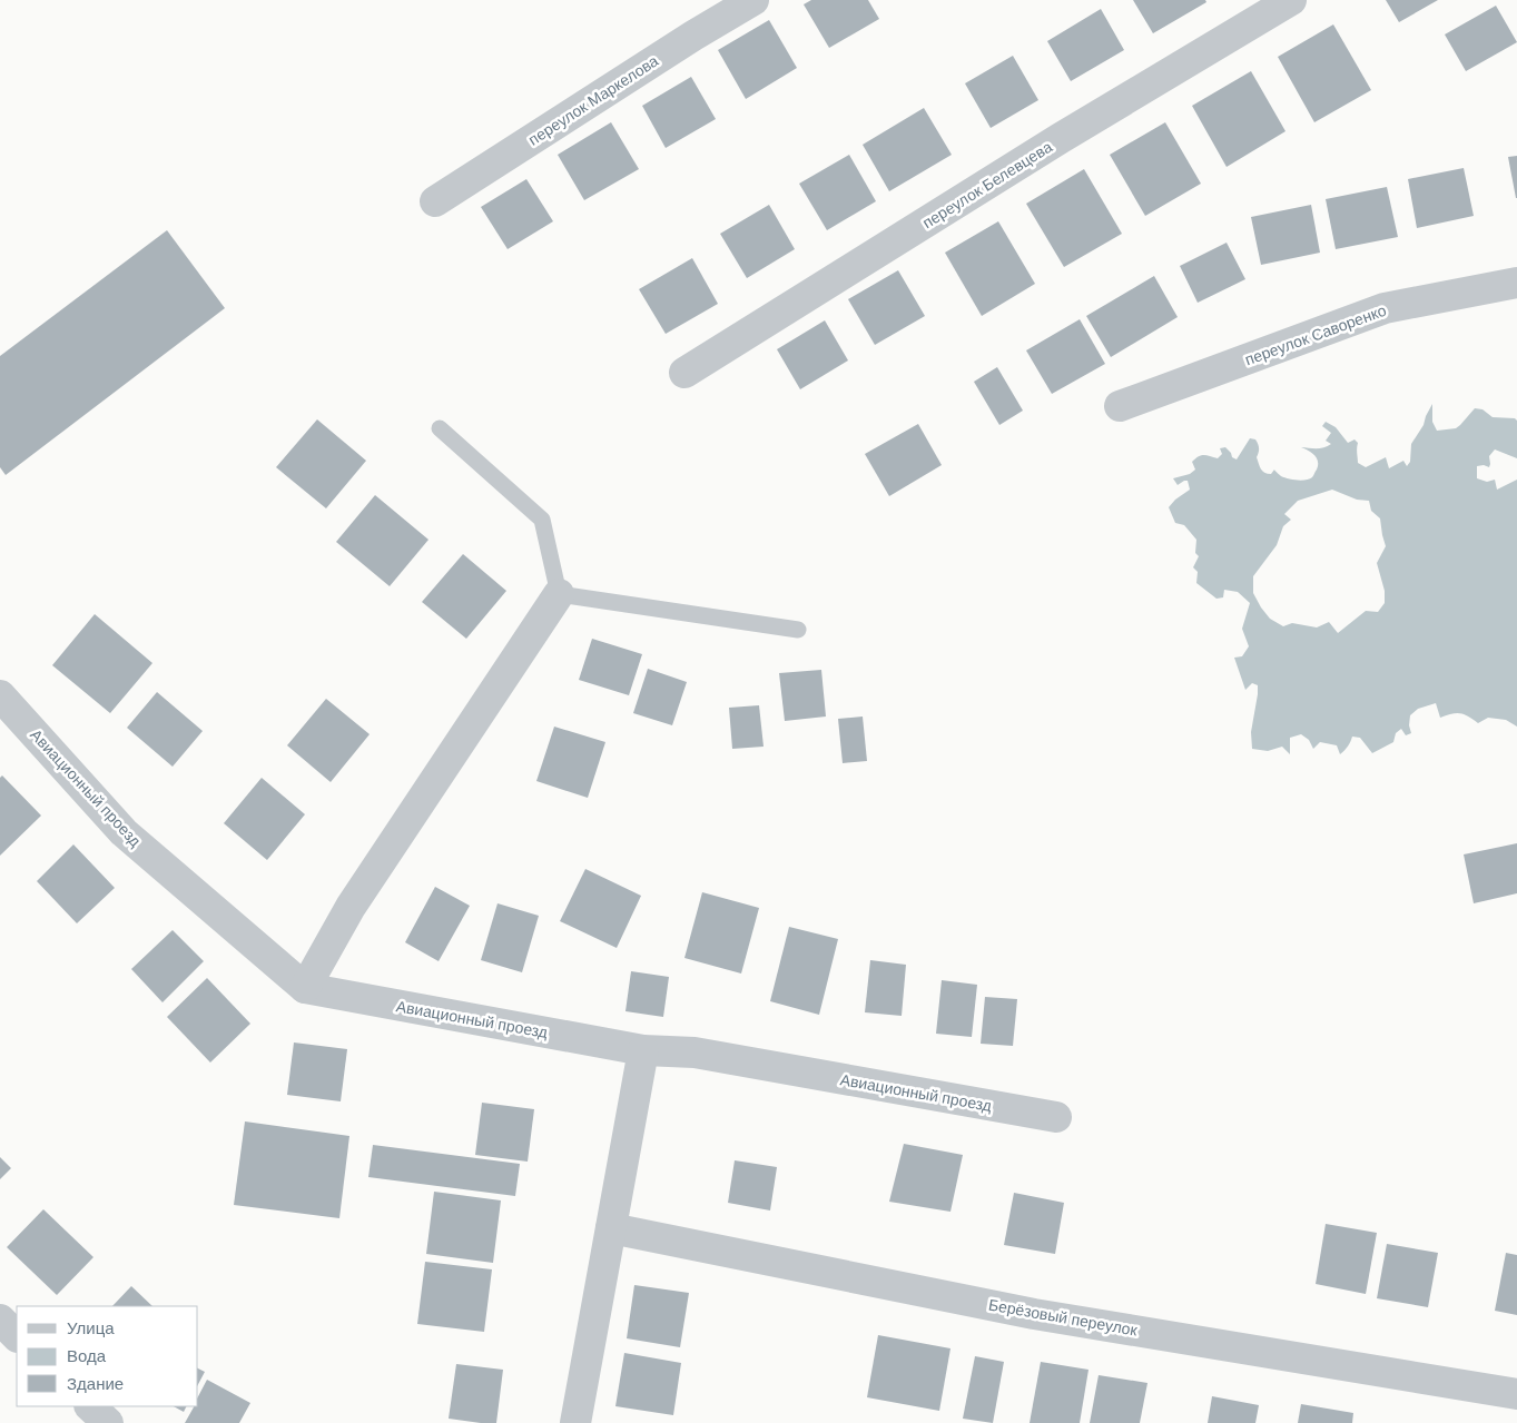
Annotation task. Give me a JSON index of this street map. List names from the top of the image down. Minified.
{"streets":{"street":["переулок Маркелова","переулок Белевцева","переулок Саворенко","Авиационный проезд","Берёзовый переулок"]},"legend":["Улица","Вода","Здание"]}
